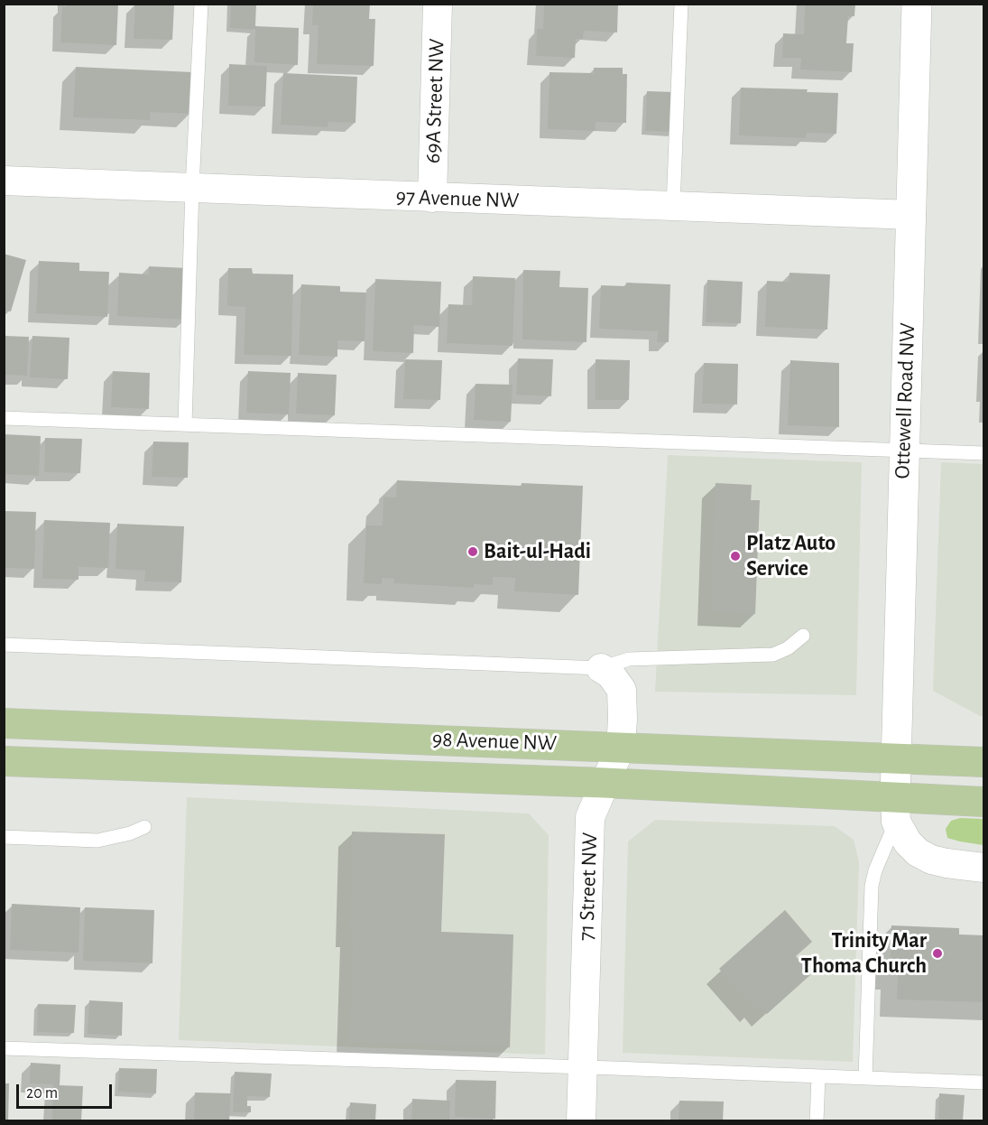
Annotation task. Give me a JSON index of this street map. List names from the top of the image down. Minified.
{"streets":{"main road":["98 Avenue NW"],"street":["69A Street NW","97 Avenue NW","Ottewell Road NW","71 Street NW"]},"crossings":[["69A Street NW","97 Avenue NW"],["97 Avenue NW","Ottewell Road NW"],["Ottewell Road NW","98 Avenue NW"],["98 Avenue NW","71 Street NW"]],"places":["Bait-ul-Hadi","Platz Auto Service","Trinity Mar Thoma Church"],"scale_bar":"20 m"}
